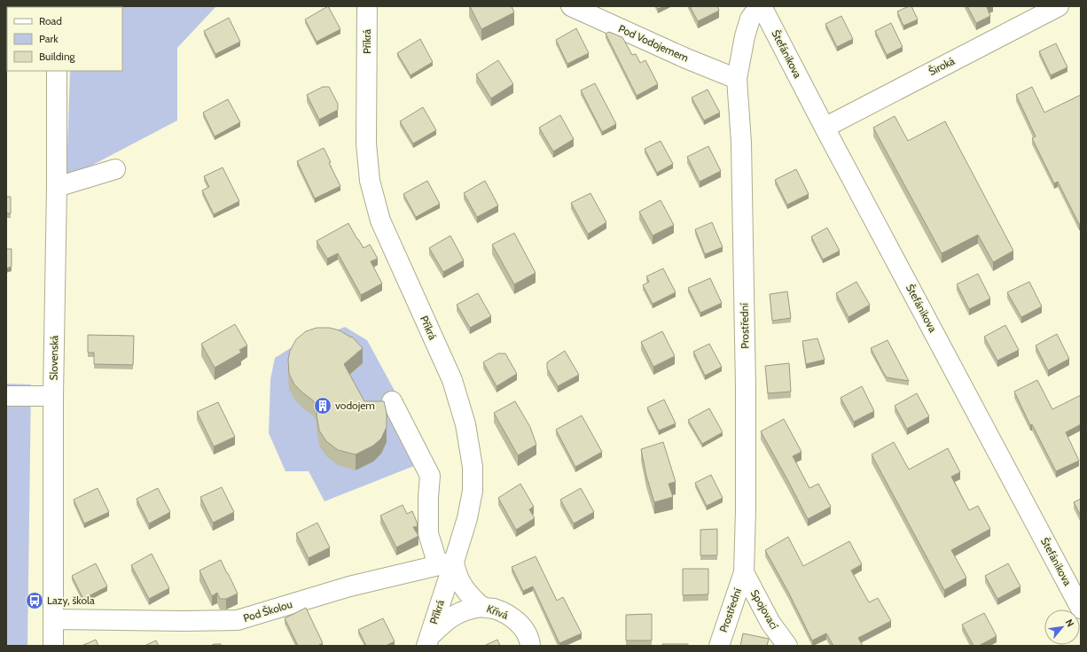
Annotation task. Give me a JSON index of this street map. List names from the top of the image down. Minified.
{"streets":{"street":["Příkrá","Pod Vodojemem","Štefánikova","Široká","Prostřední","Slovenská","Spojovací","Pod Školou","Křivá"]},"crossings":[["Příkrá","Pod Školou"],["Příkrá","Křivá"],["Pod Vodojemem","Prostřední"],["Štefánikova","Široká"],["Štefánikova","Prostřední"],["Prostřední","Spojovací"],["Slovenská","Pod Školou"],["Pod Školou","Křivá"]],"places":{"building":["vodojem"],"bus stop":["Lazy, škola"]},"legend":["Road","Park","Building"],"north":"top right"}
